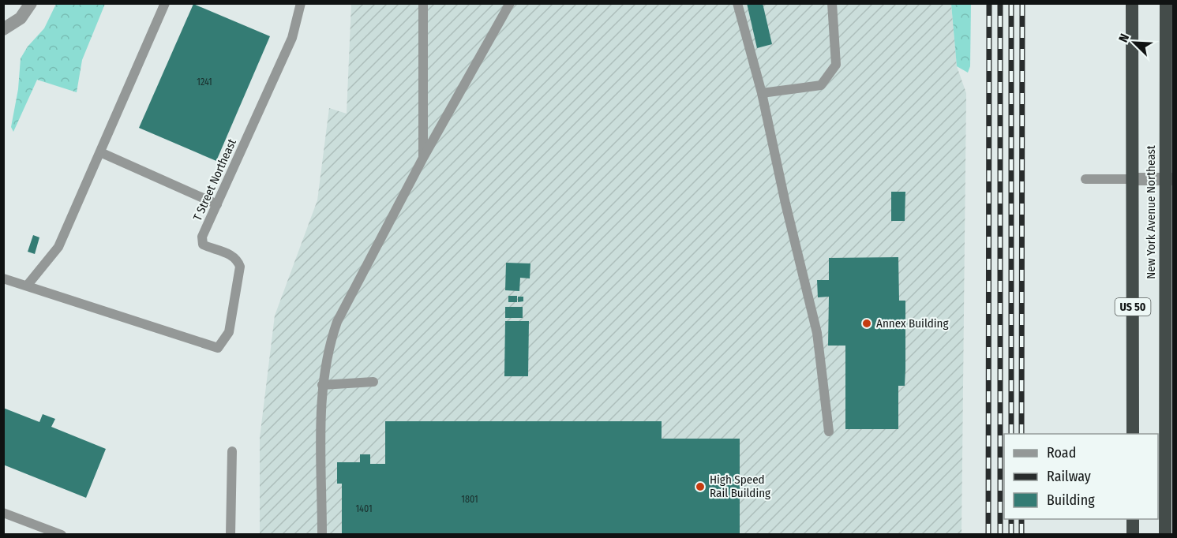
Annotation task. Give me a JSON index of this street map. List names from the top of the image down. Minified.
{"streets":{"highway":["New York Avenue Northeast","US 50"],"lane":["T Street Northeast"]},"places":["Annex Building","High Speed Rail Building"],"house_numbers":["1241","1801","1401"],"legend":["Road","Railway","Building"],"north":"top left"}
